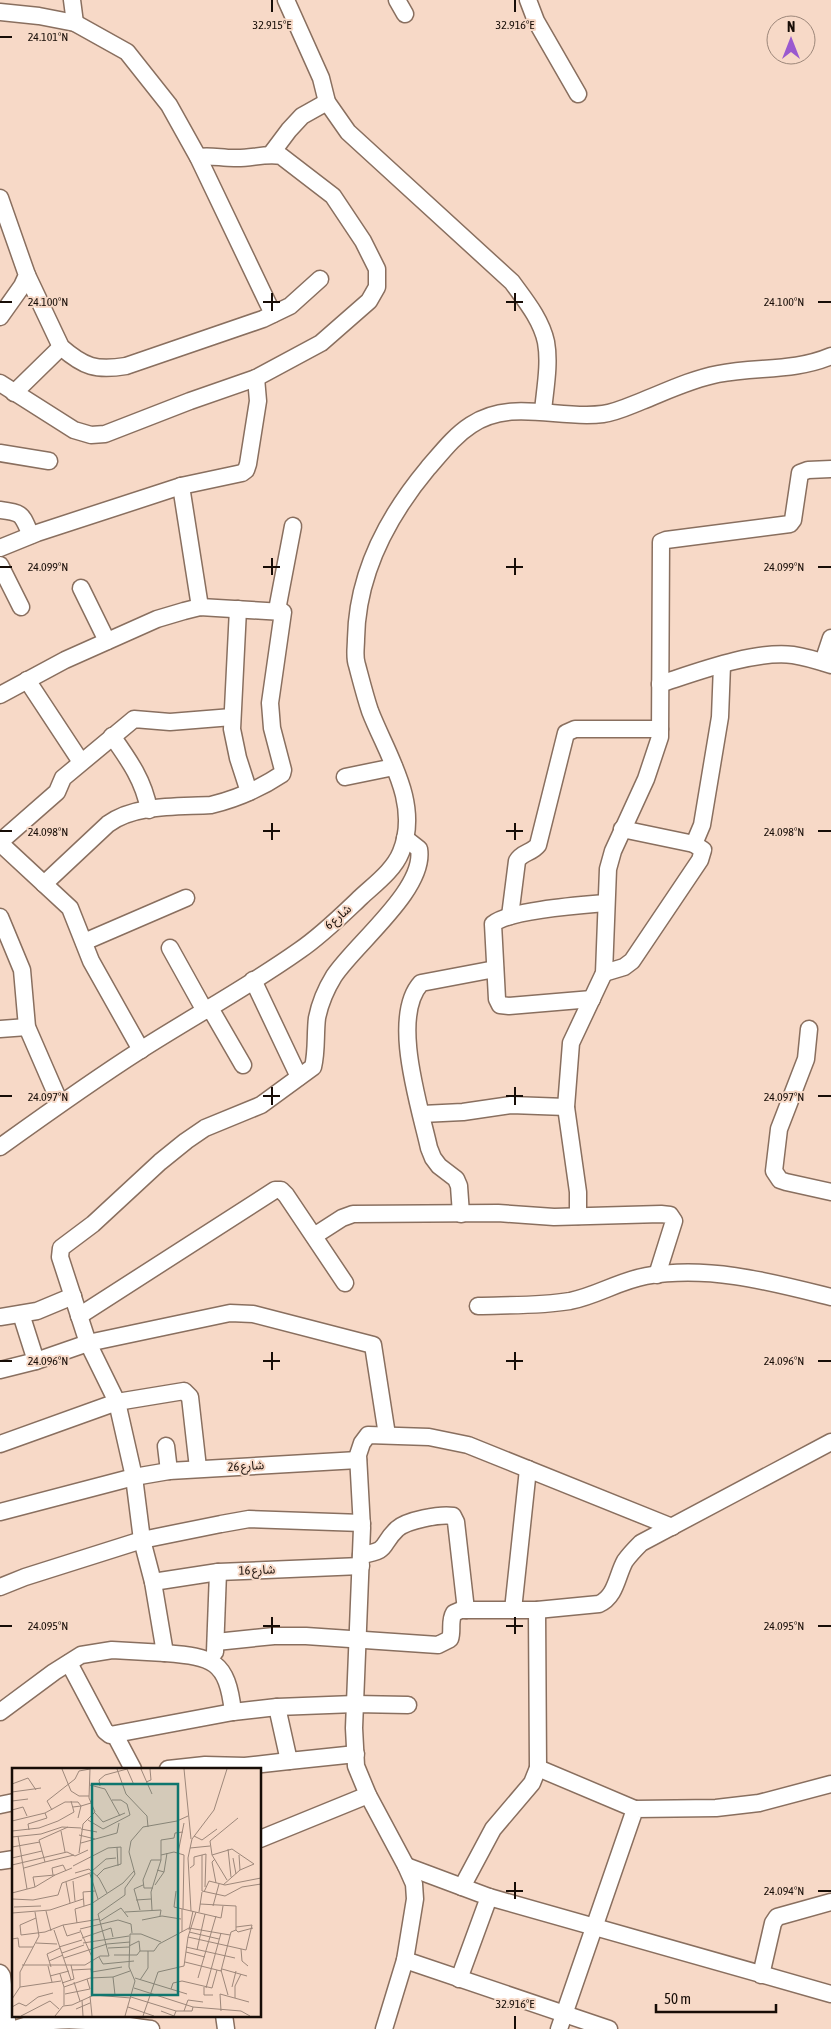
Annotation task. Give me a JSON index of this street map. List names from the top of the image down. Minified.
{"streets":{"street":["شارع 6","شارع 26","شارع 16"]},"scale_bar":"50 m","north":"top","coordinates":["32.915°E","32.916°E","24.101°N","24.100°N","24.099°N","24.098°N","24.097°N","24.096°N","24.095°N","24.094°N"]}
